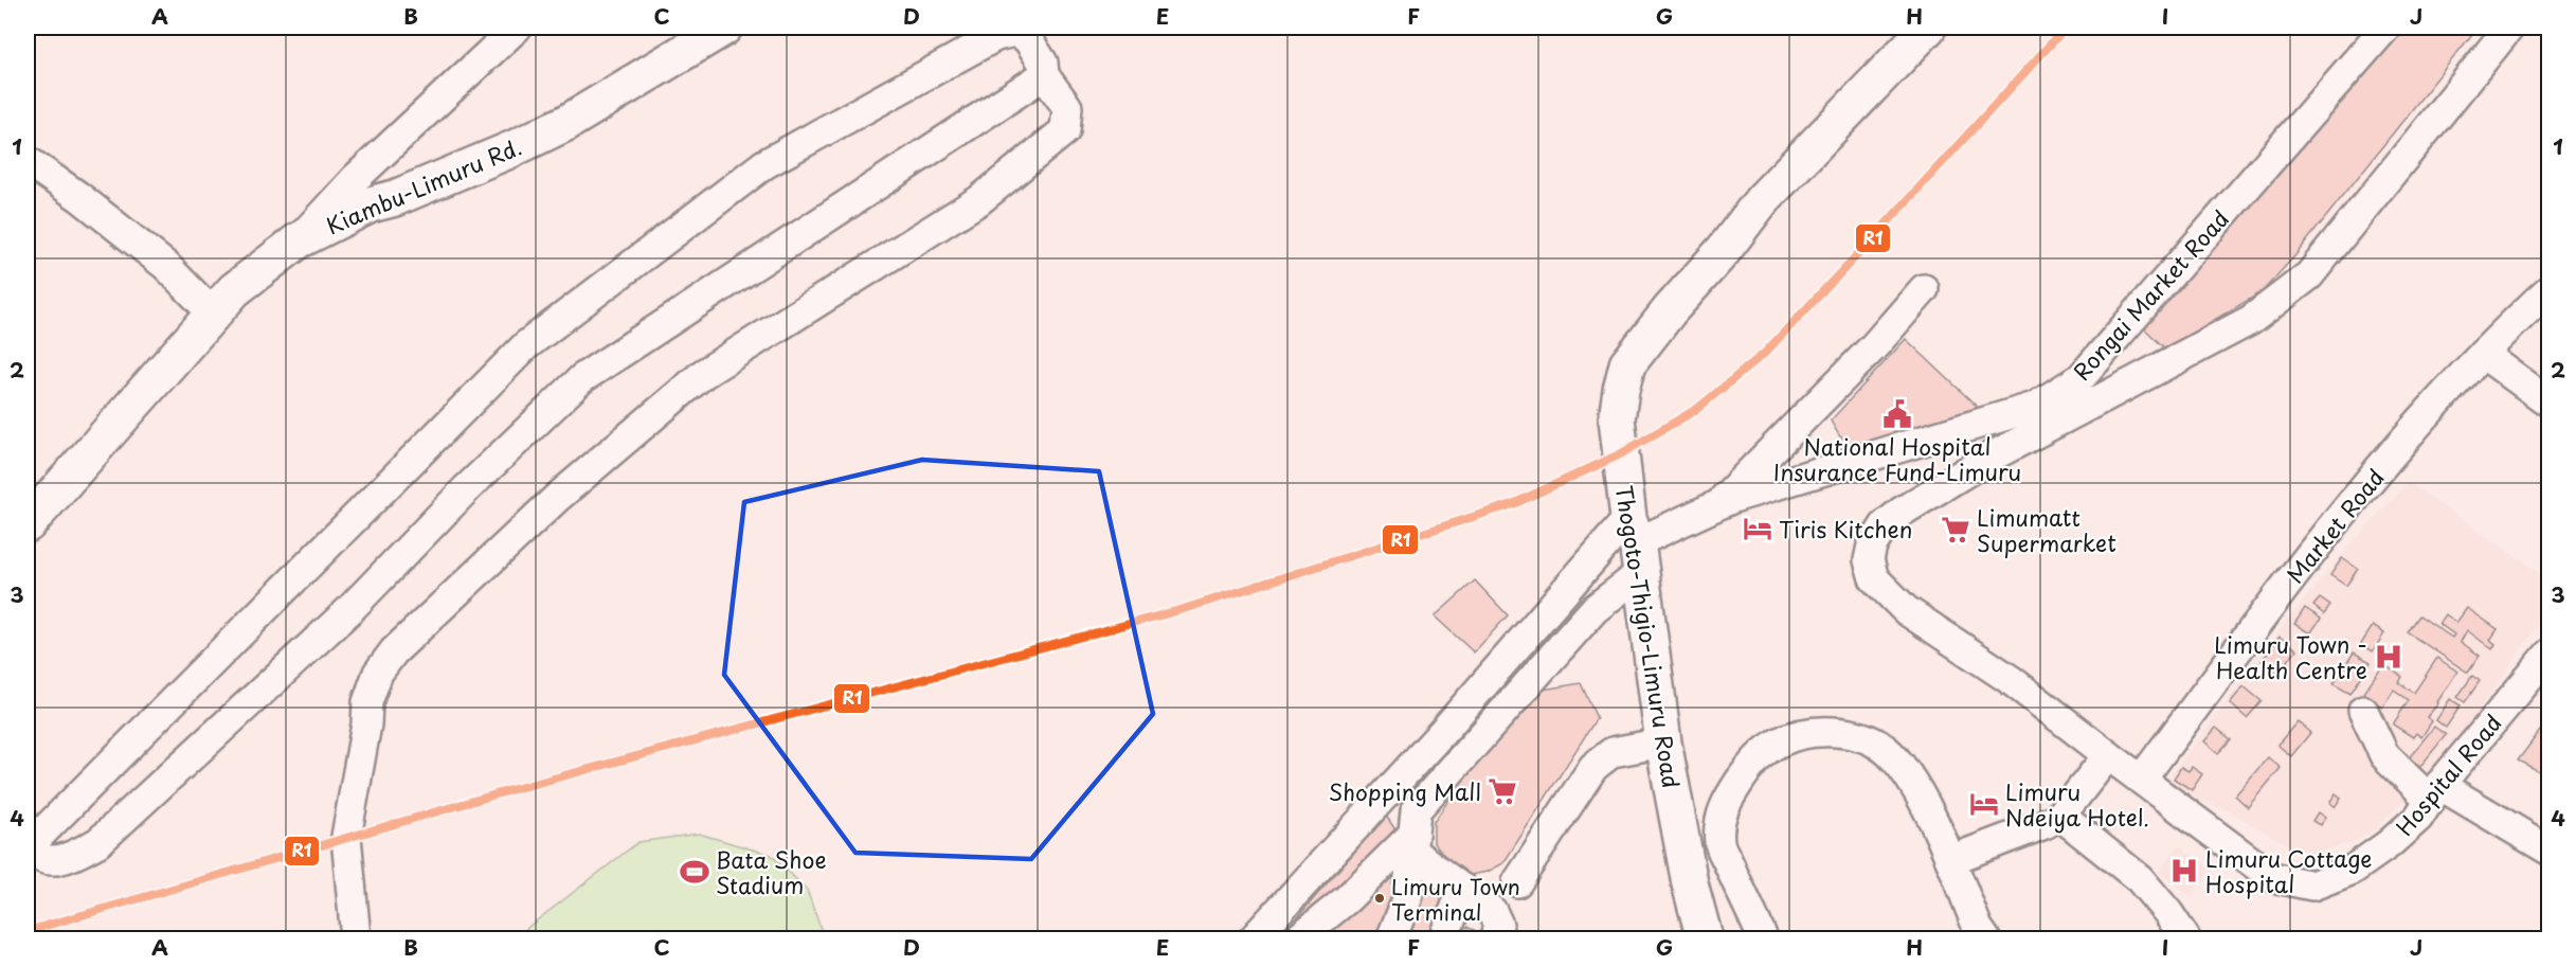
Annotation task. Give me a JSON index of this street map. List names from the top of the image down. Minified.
{"streets":{"highway":["Kiambu-Limuru Rd.","Thogoto-Thigio-Limuru Road"],"street":["Rongai Market Road","Market Road","Hospital Road"]},"crossings":[["Rongai Market Road","Thogoto-Thigio-Limuru Road"],["Rongai Market Road","Hospital Road"],["Market Road","Hospital Road"]],"places":{"public building":["National Hospital Insurance Fund-Limuru"],"hotel":["Tiris Kitchen","Limuru Ndeiya Hotel."],"supermarket":["Limumatt Supermarket","Shopping Mall"],"hospital":["Limuru Town - Health Centre","Limuru Cottage Hospital"],"sports":["Bata Shoe Stadium"],"other":["Limuru Town Terminal"]},"lines":["transit line R1"],"grid":{"columns":["A","B","C","D","E","F","G","H","I","J"],"rows":["1","2","3","4"]}}
